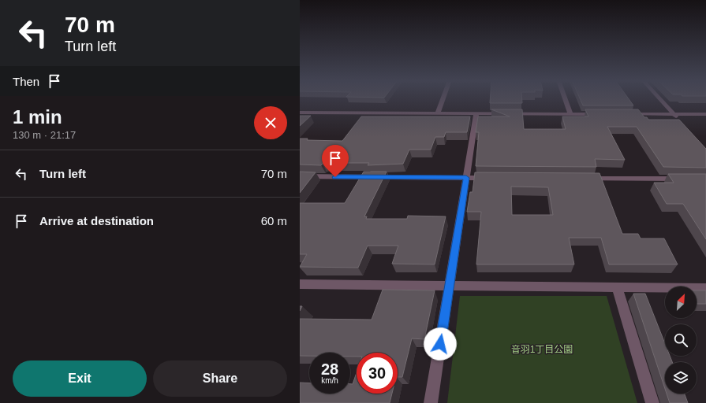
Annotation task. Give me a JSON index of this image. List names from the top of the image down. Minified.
{"parks":["音羽1丁目公園"],"north":"top right","page":{"turn":["70 m","Turn left"],"then":"Then","heading":["1 min","130 m · 21:17"],"list":[{"name":"Turn left","value":"70 m"},{"name":"Arrive at destination","value":"60 m"}],"speed":"28 km/h","limit":"30","buttons":["Exit","Share"]}}
